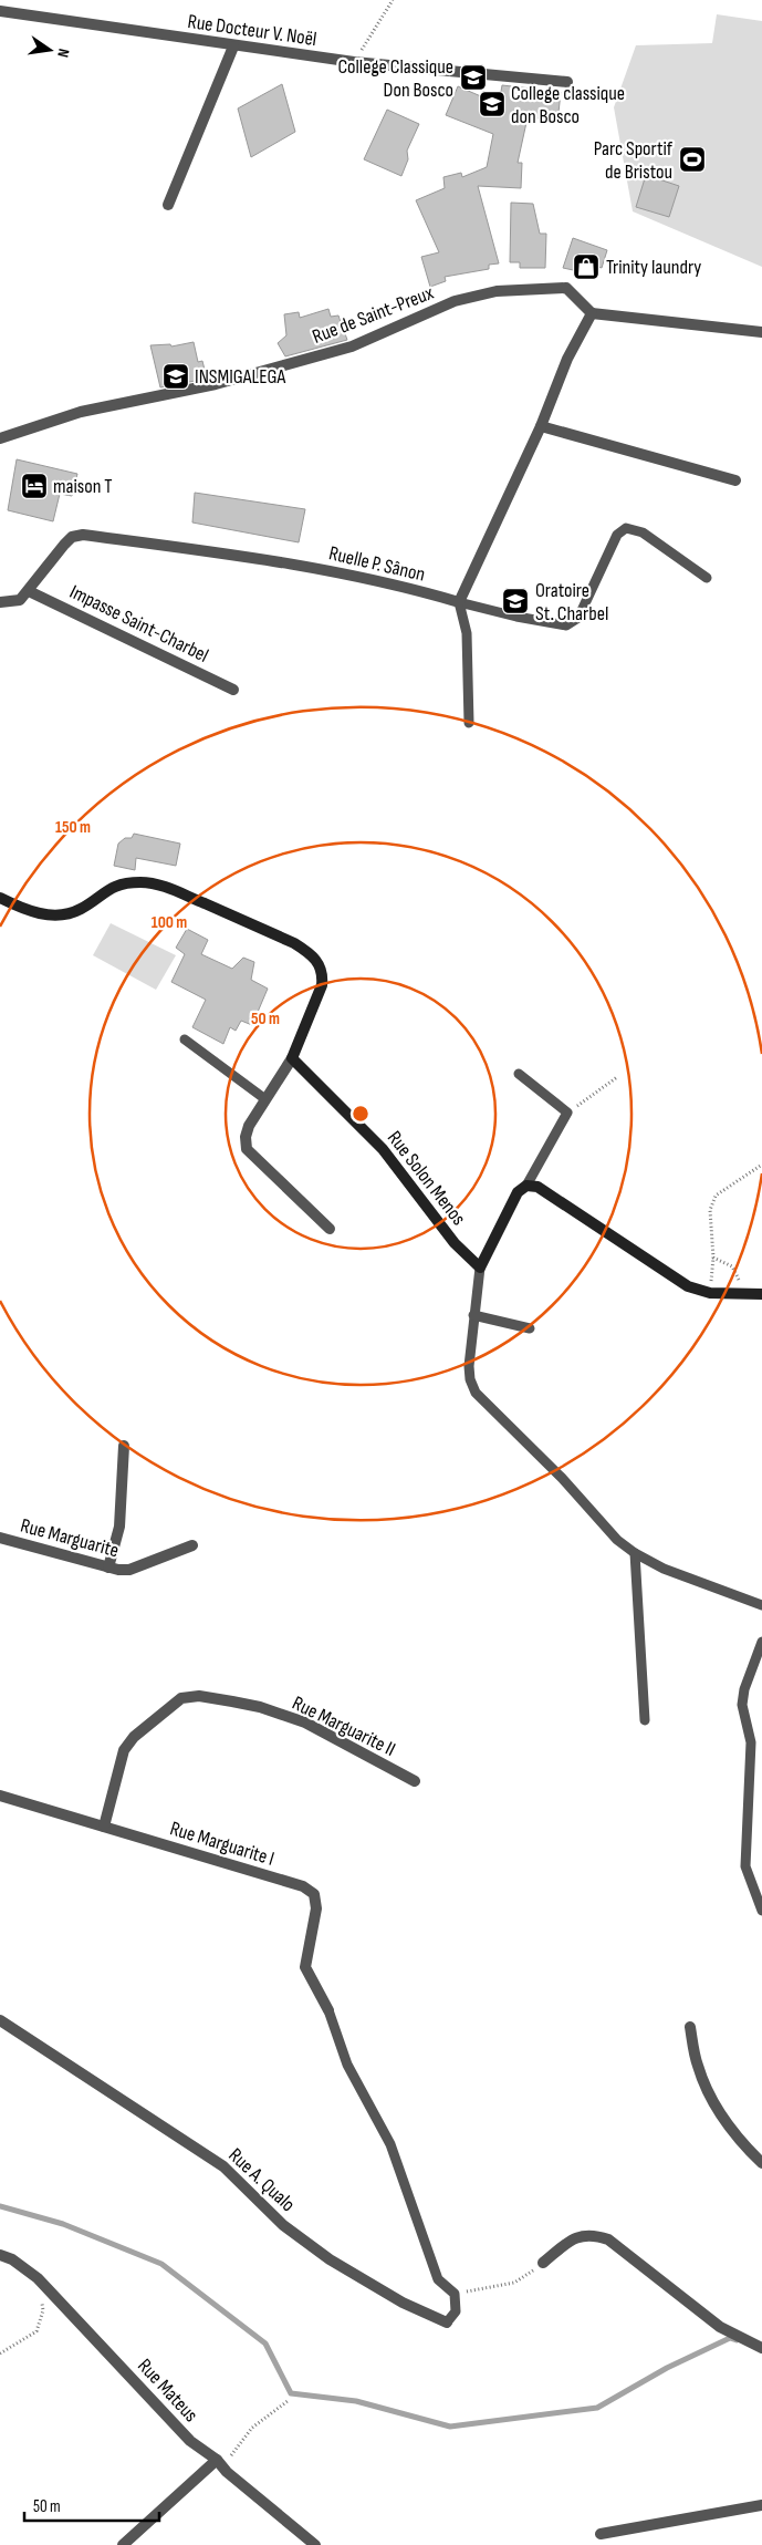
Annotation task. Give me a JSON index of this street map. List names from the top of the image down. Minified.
{"streets":{"street":["Rue Docteur V. Noël","Rue de Saint-Preux","Ruelle P. Sânon","Impasse Saint-Charbel","Rue Solon Menos","Rue Marguarite","Rue Marguarite II","Rue Marguarite I","Rue A. Qualo","Rue Mateus"]},"crossings":[["Ruelle P. Sânon","Impasse Saint-Charbel"],["Rue Marguarite II","Rue Marguarite I"]],"places":{"school or university":["College Classique Don Bosco","College classique don Bosco","INSMIGALEGA","Oratoire St. Charbel"],"sports":["Parc Sportif de Bristou"],"shop":["Trinity laundry"],"hotel":["maison T"]},"scale_bar":"50 m","north":"right","rings":["150 m","100 m","50 m"]}
